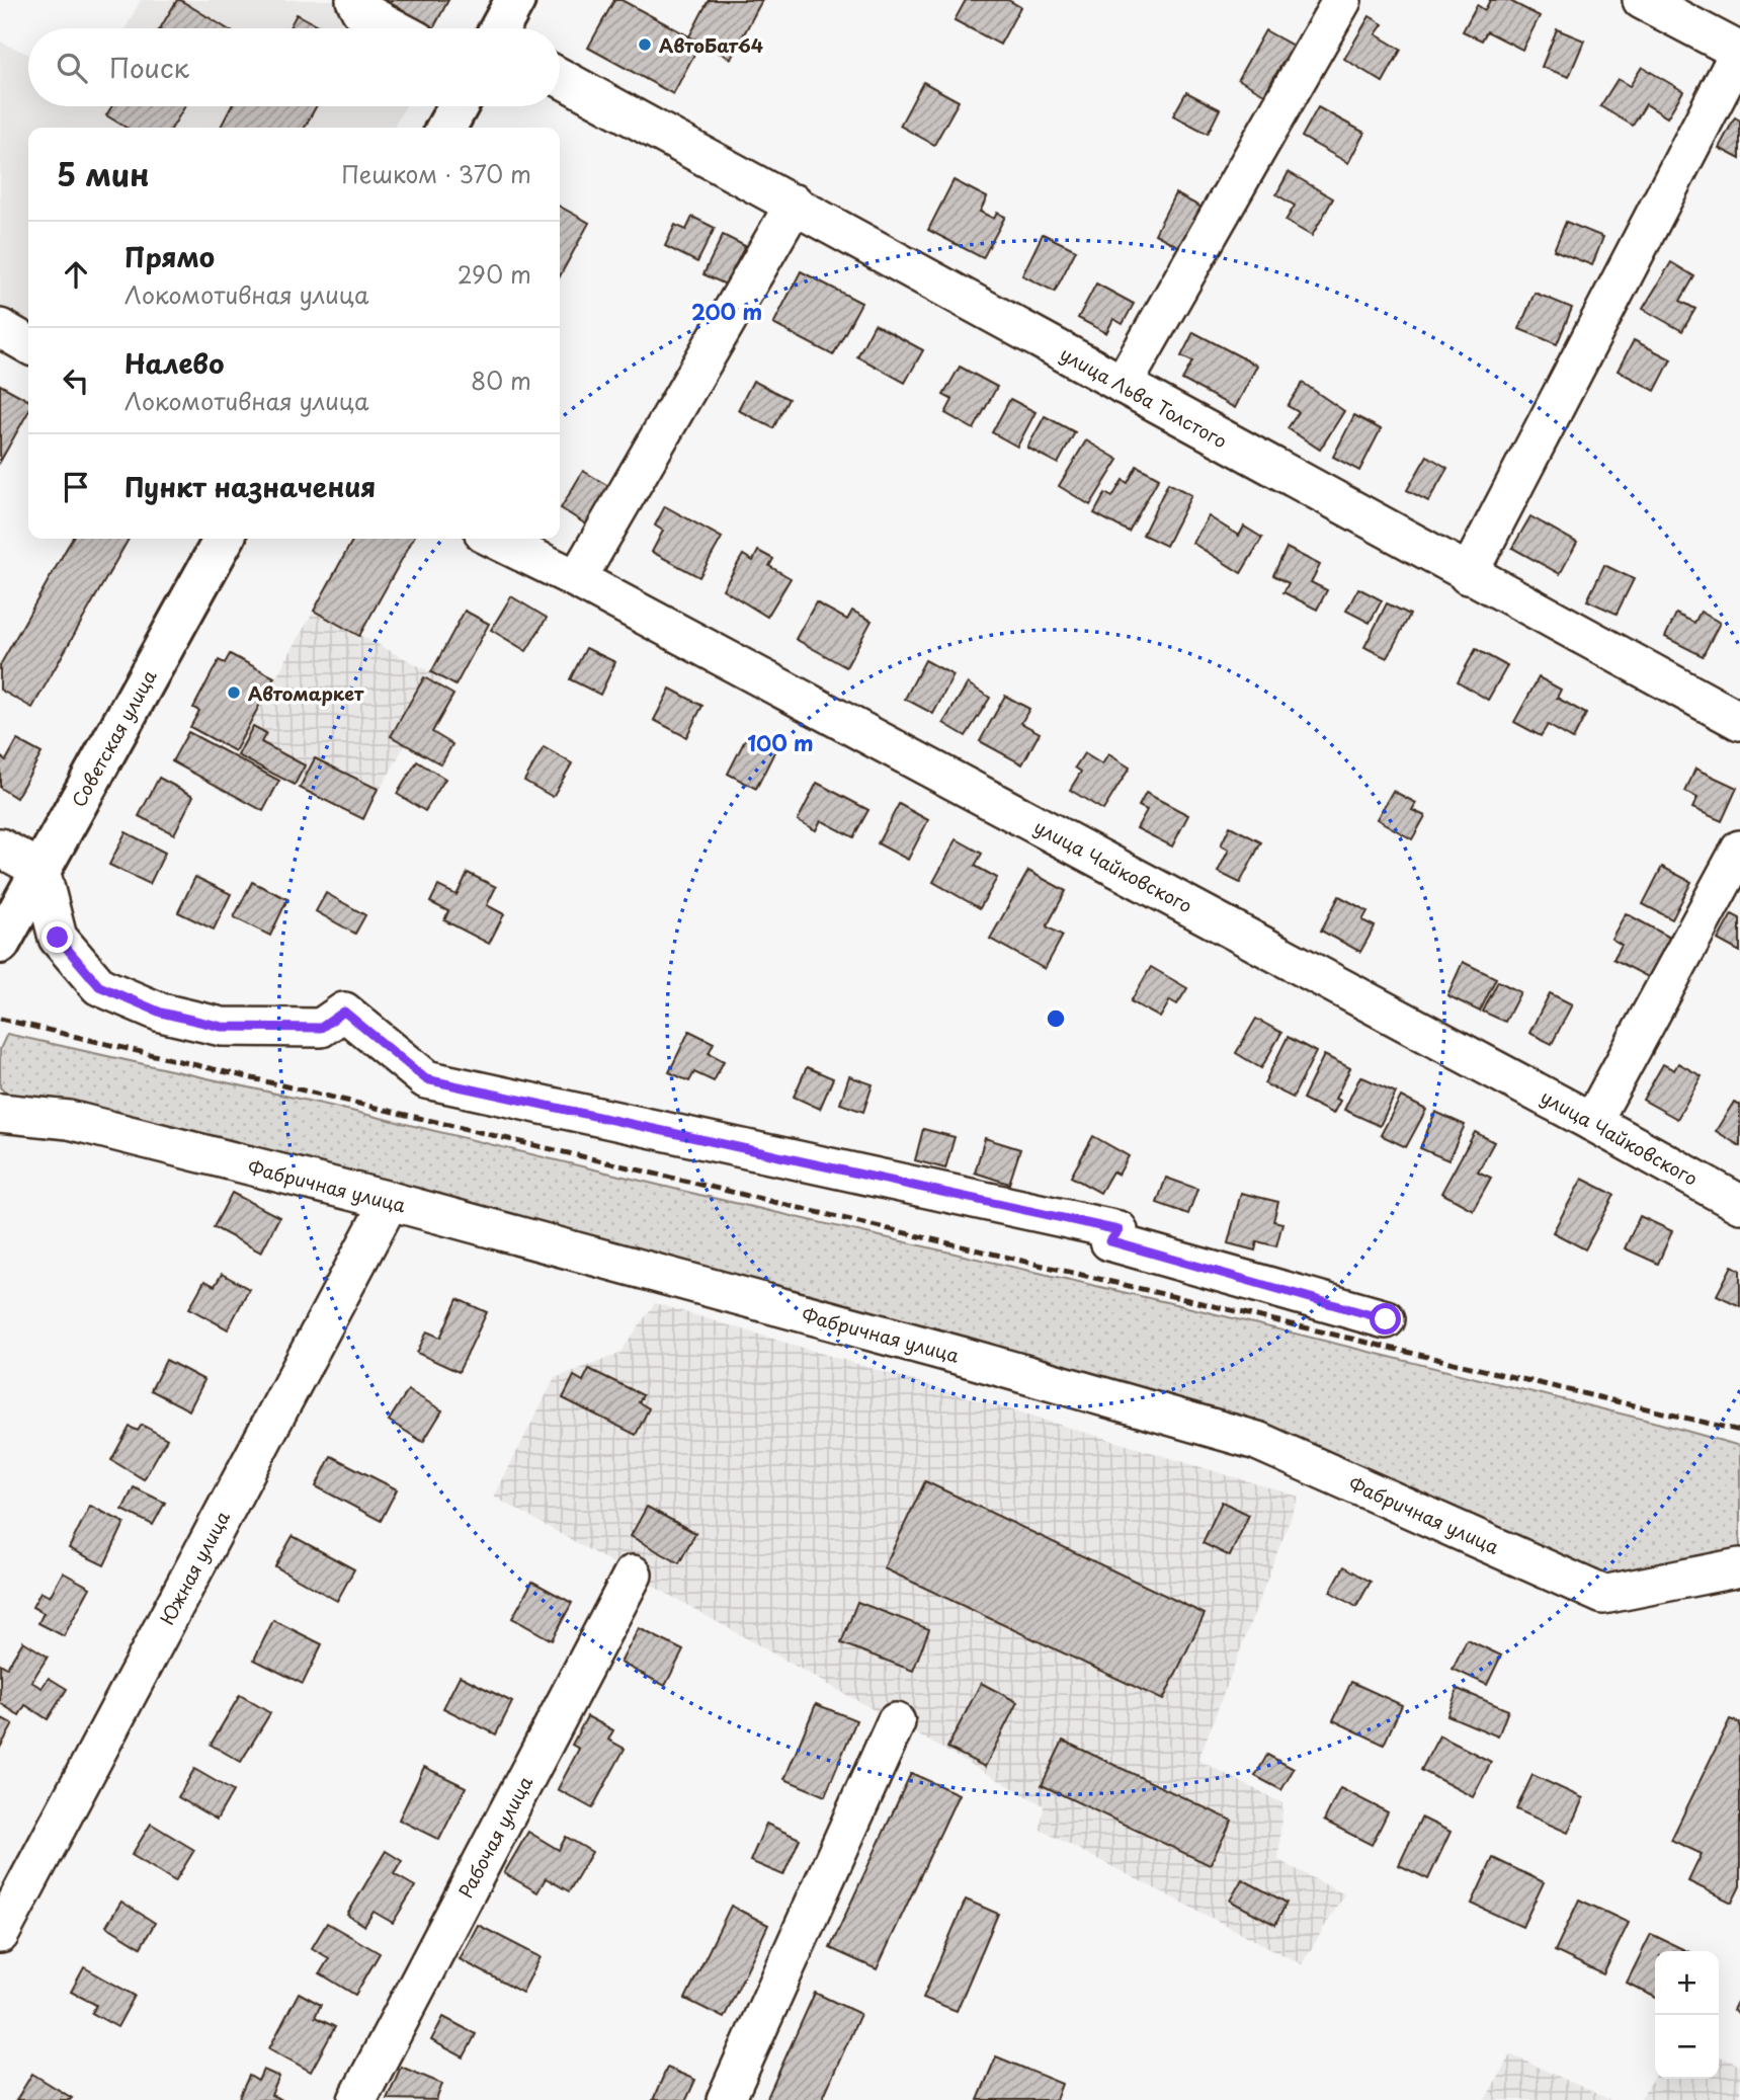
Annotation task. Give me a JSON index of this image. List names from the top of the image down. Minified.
{"streets":{"main road":["Советская улица"],"street":["улица Льва Толстого","улица Чайковского","Фабричная улица","Южная улица","Рабочая улица"]},"crossings":[["Фабричная улица","Южная улица"]],"places":["АвтоБат64","Автомаркет"],"page":{"search":"Поиск","heading":["5 мин","Пешком · 370 m"],"list":[["Прямо","Локомотивная улица","290 m"],["Налево","Локомотивная улица","80 m"],"Пункт назначения"],"map_buttons":["+","−"]},"rings":["200 m","100 m"]}
